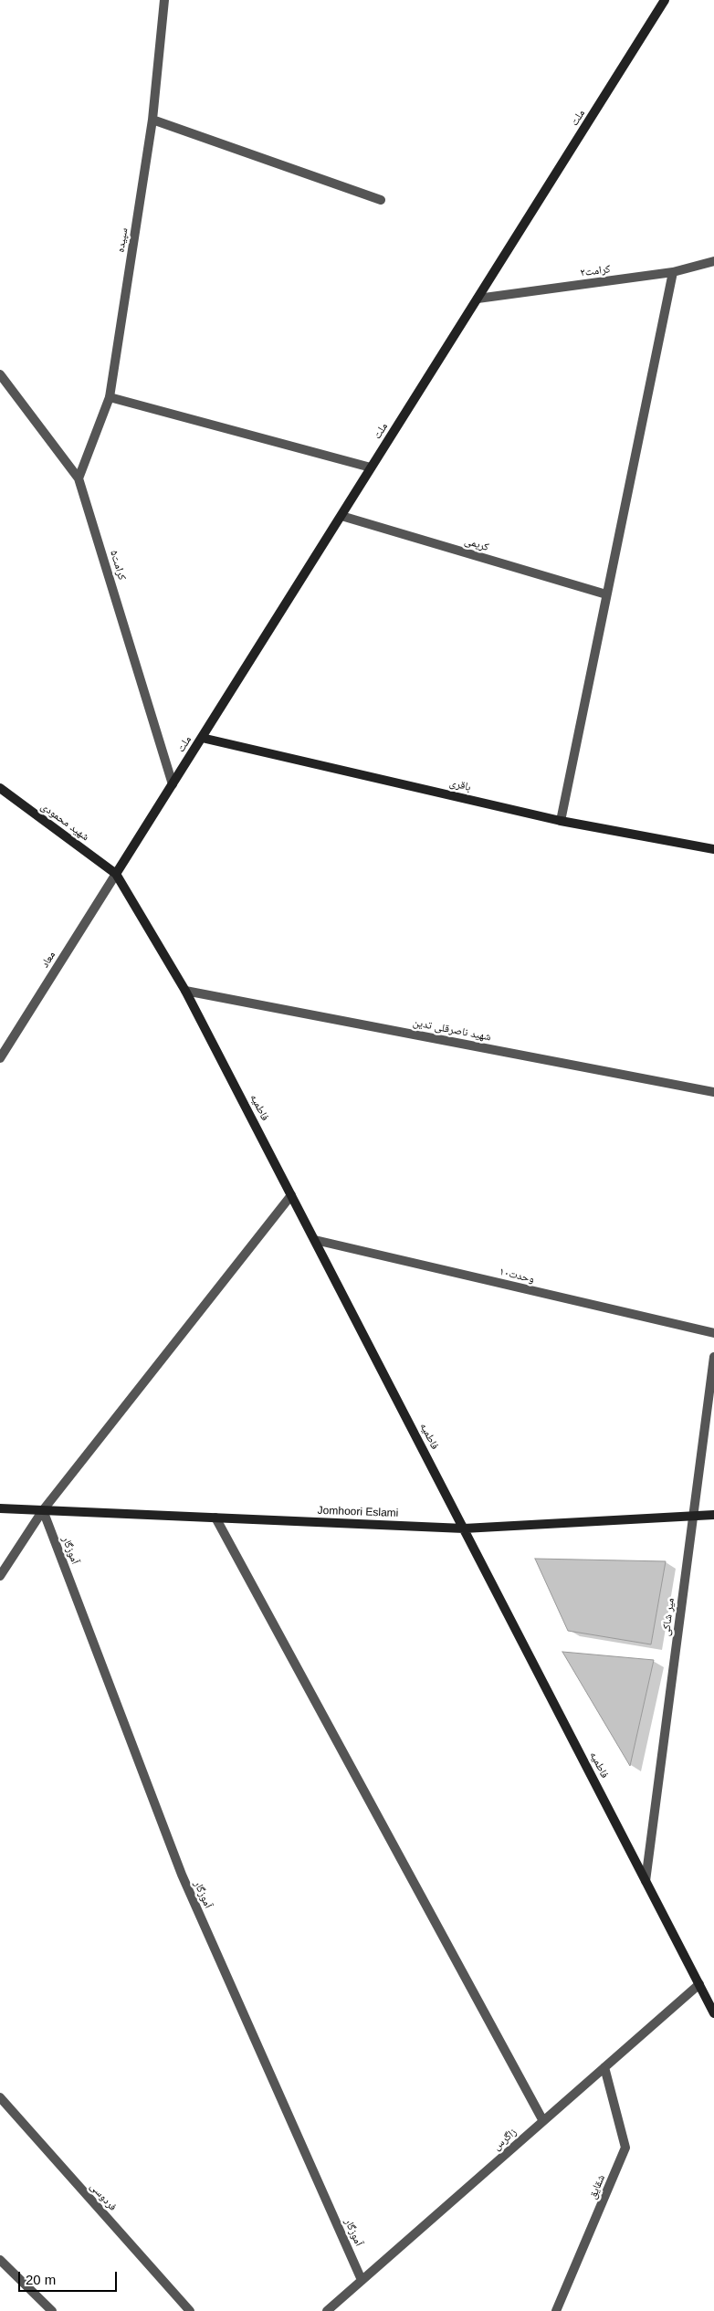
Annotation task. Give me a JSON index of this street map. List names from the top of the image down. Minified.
{"streets":{"street":["ملت","سپیده","کرامت۲","کریمی","کرامت۵","باقری","شهید محمودی","معاد","شهید ناصرقلی تدین","فاطمیه","وحدت۱۰","Jomhoori Eslami","آموزگار","میر شاکی","زاگرس","شقایق","فردوسی"]},"crossings":[["ملت","کرامت۲"],["ملت","کریمی"],["ملت","کرامت۵"],["ملت","باقری"],["ملت","شهید محمودی"],["ملت","معاد"],["ملت","فاطمیه"],["سپیده","کرامت۵"],["شهید محمودی","معاد"],["شهید محمودی","فاطمیه"],["معاد","فاطمیه"],["شهید ناصرقلی تدین","فاطمیه"],["فاطمیه","وحدت۱۰"],["فاطمیه","Jomhoori Eslami"],["فاطمیه","میر شاکی"],["فاطمیه","زاگرس"],["Jomhoori Eslami","آموزگار"],["Jomhoori Eslami","میر شاکی"],["آموزگار","زاگرس"],["زاگرس","شقایق"]],"scale_bar":"20 m"}
